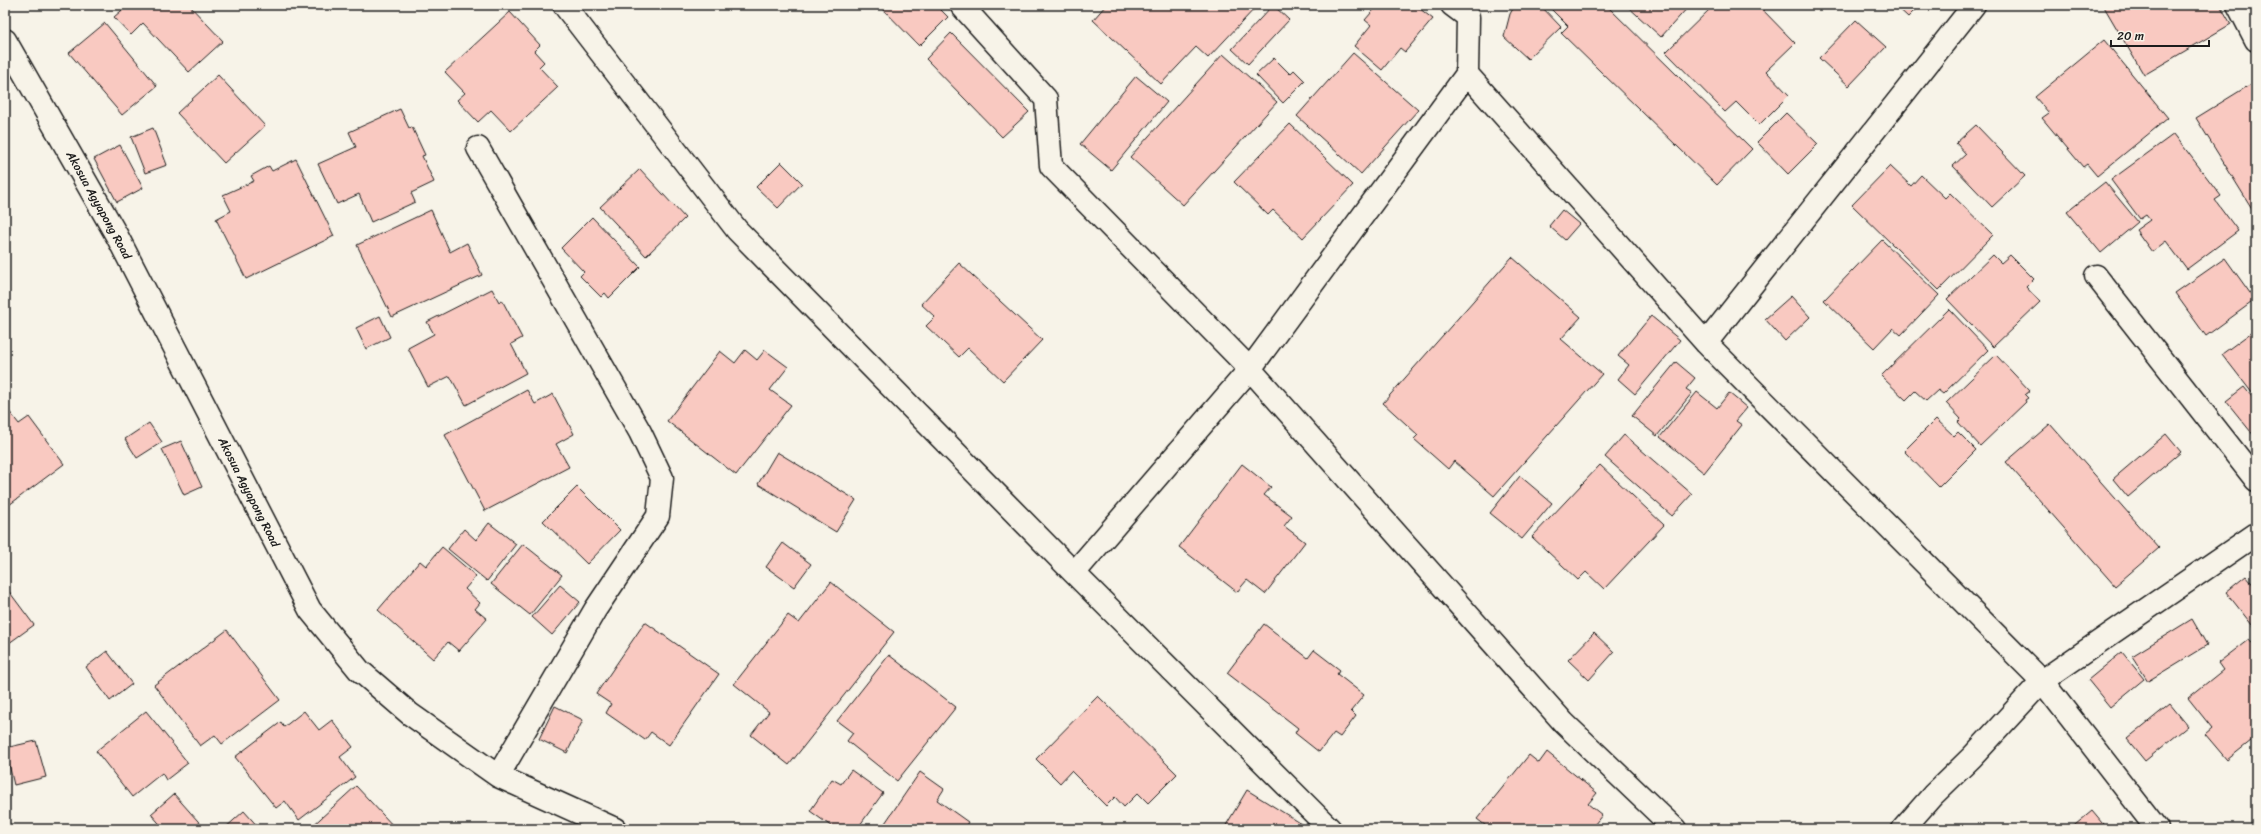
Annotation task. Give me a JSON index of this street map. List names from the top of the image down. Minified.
{"streets":{"street":["Akosua Agyapong Road"]},"scale_bar":"20 m"}
